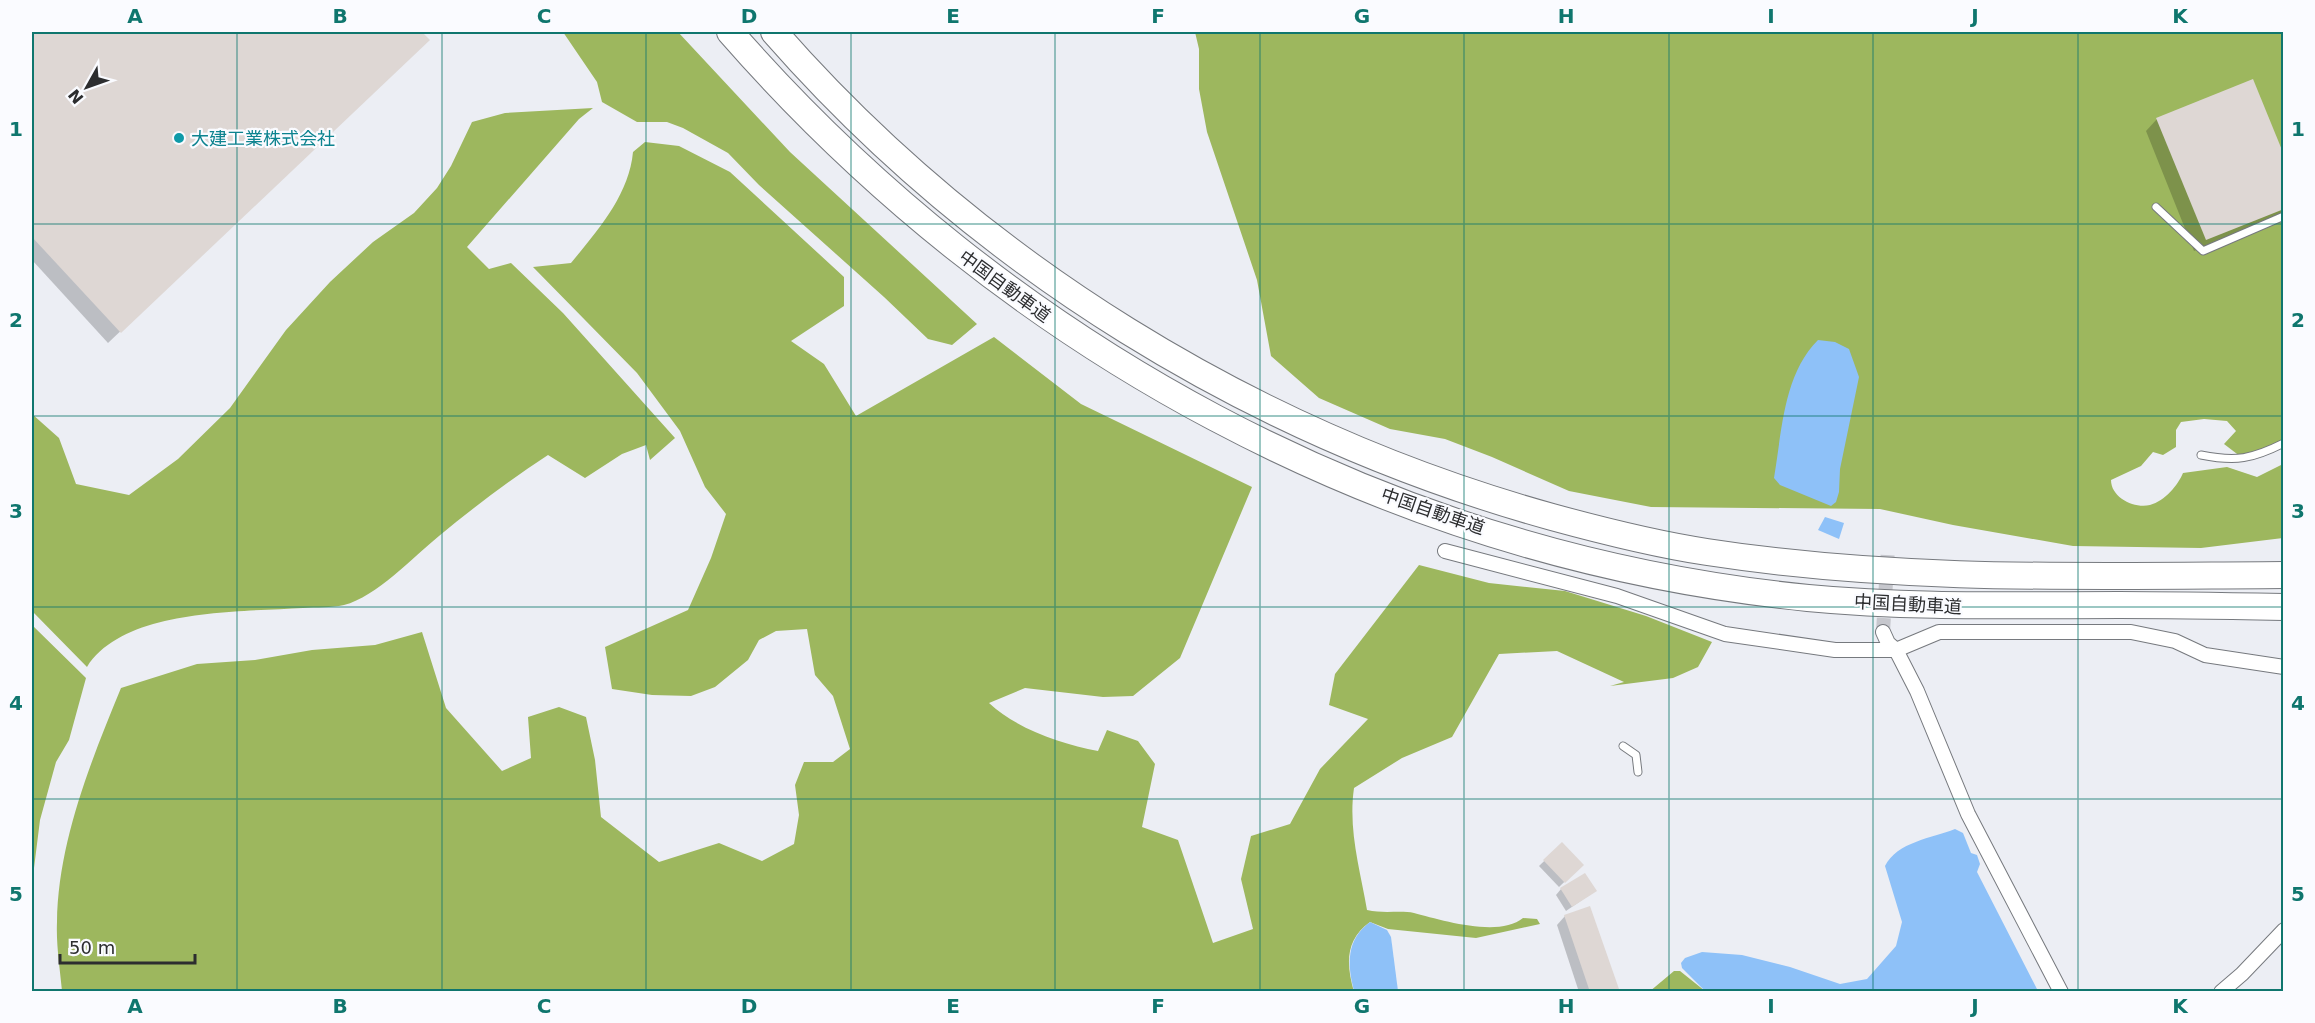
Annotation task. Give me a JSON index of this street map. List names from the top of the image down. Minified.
{"streets":{"highway":["中国自動車道"]},"places":["大建工業株式会社"],"scale_bar":"50 m","north":"bottom left","grid":{"columns":["A","B","C","D","E","F","G","H","I","J","K"],"rows":["1","2","3","4","5"]}}
